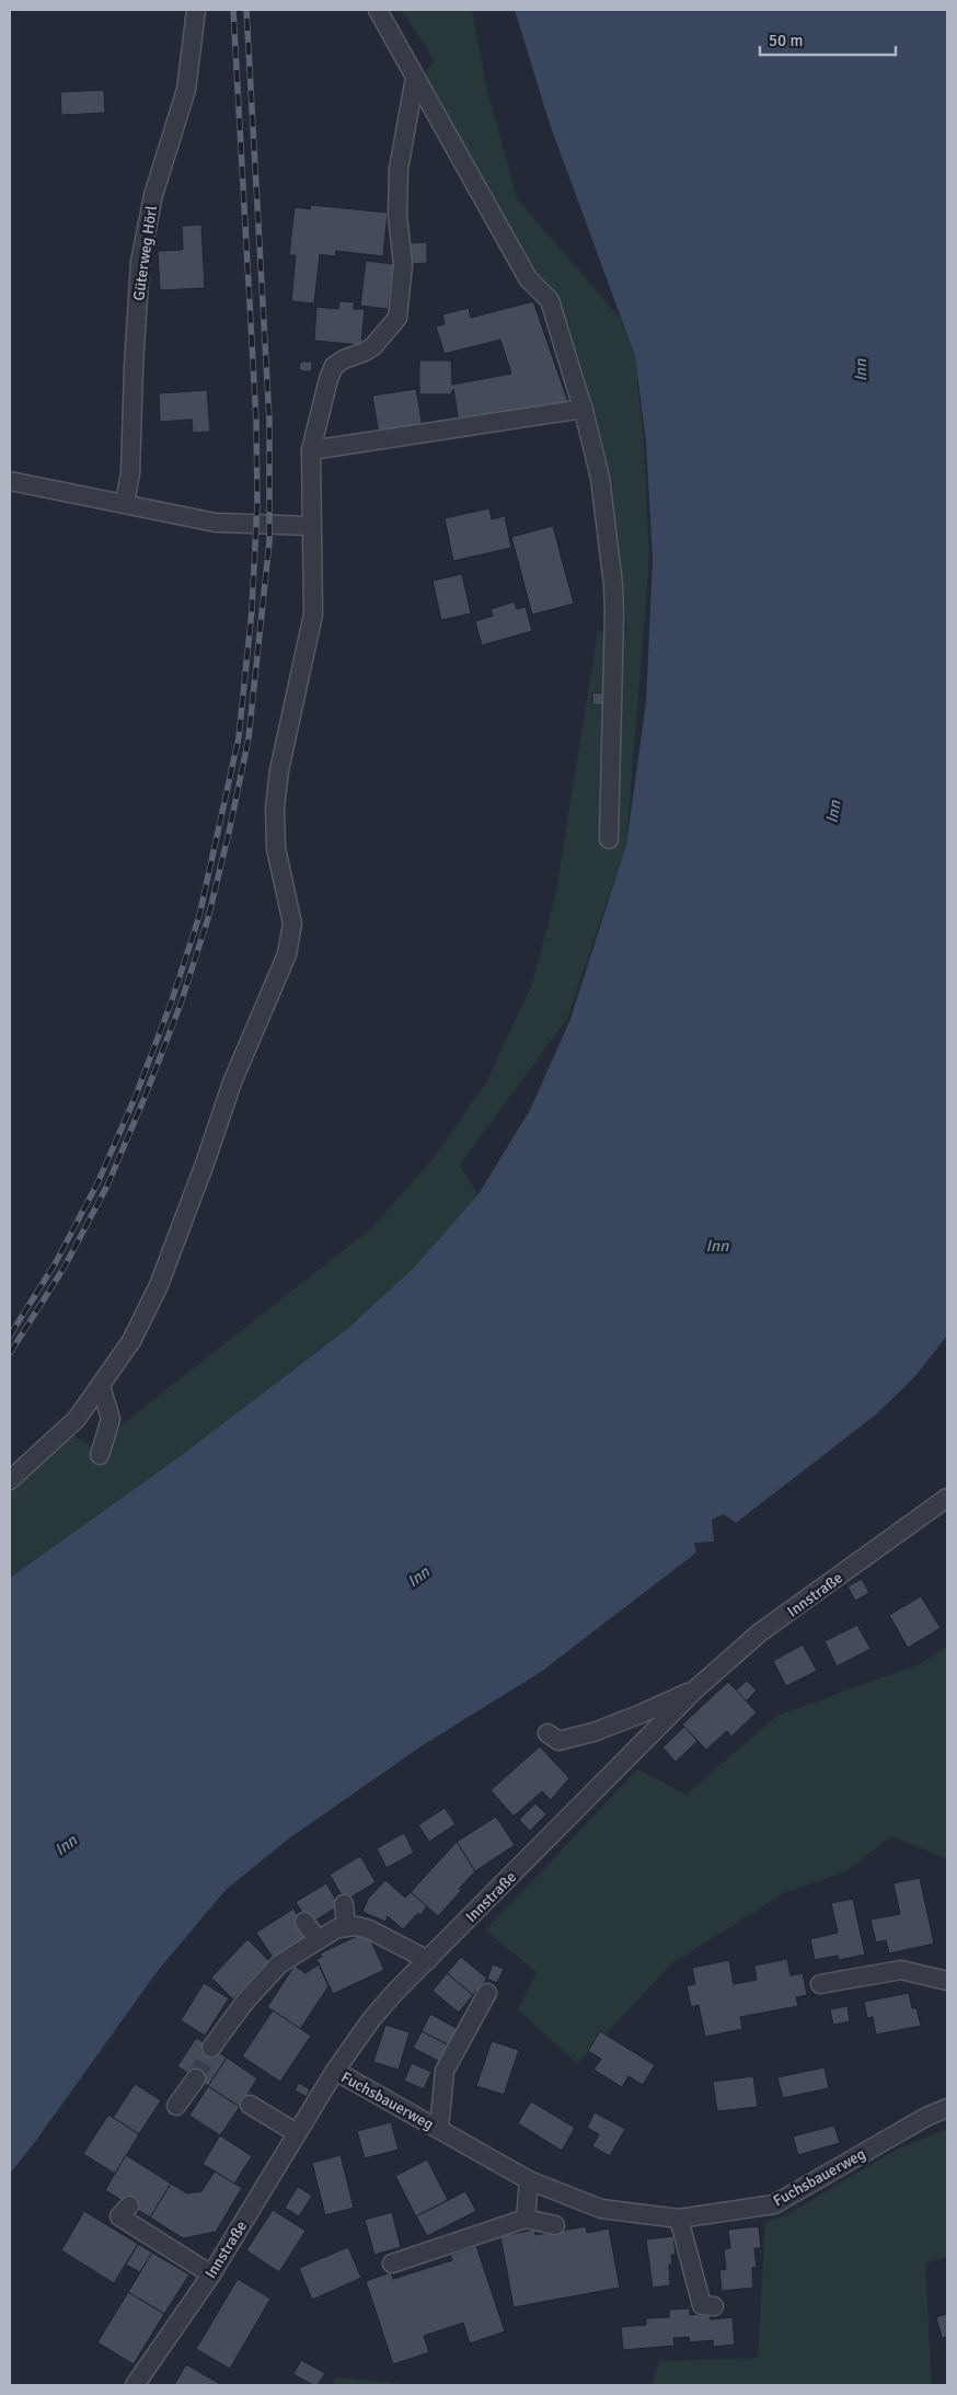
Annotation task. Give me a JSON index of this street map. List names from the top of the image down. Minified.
{"streets":{"street":["Güterweg Hörl","Innstraße","Fuchsbauerweg"]},"crossings":[["Innstraße","Fuchsbauerweg"]],"water":["Inn"],"scale_bar":"50 m"}
